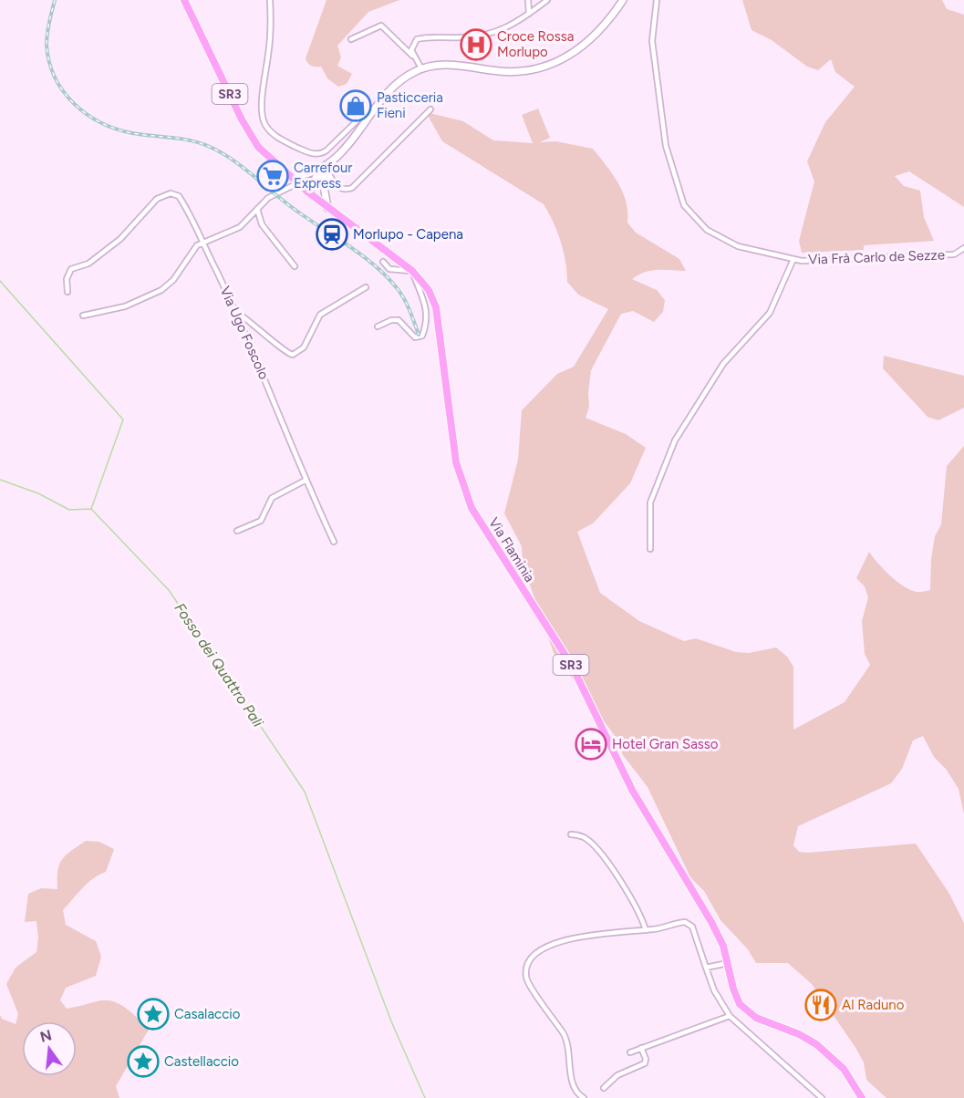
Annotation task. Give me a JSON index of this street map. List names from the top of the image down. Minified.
{"streets":{"main road":["SR3","Via Flaminia"],"street":["Via Frà Carlo de Sezze","Via Ugo Foscolo"]},"water":["Fosso dei Quattro Pali"],"places":{"hospital":["Croce Rossa Morlupo"],"shop":["Pasticceria Fieni"],"supermarket":["Carrefour Express"],"station":["Morlupo - Capena"],"hotel":["Hotel Gran Sasso"],"restaurant":["Al Raduno"],"place":["Casalaccio","Castellaccio"]},"north":"top"}
